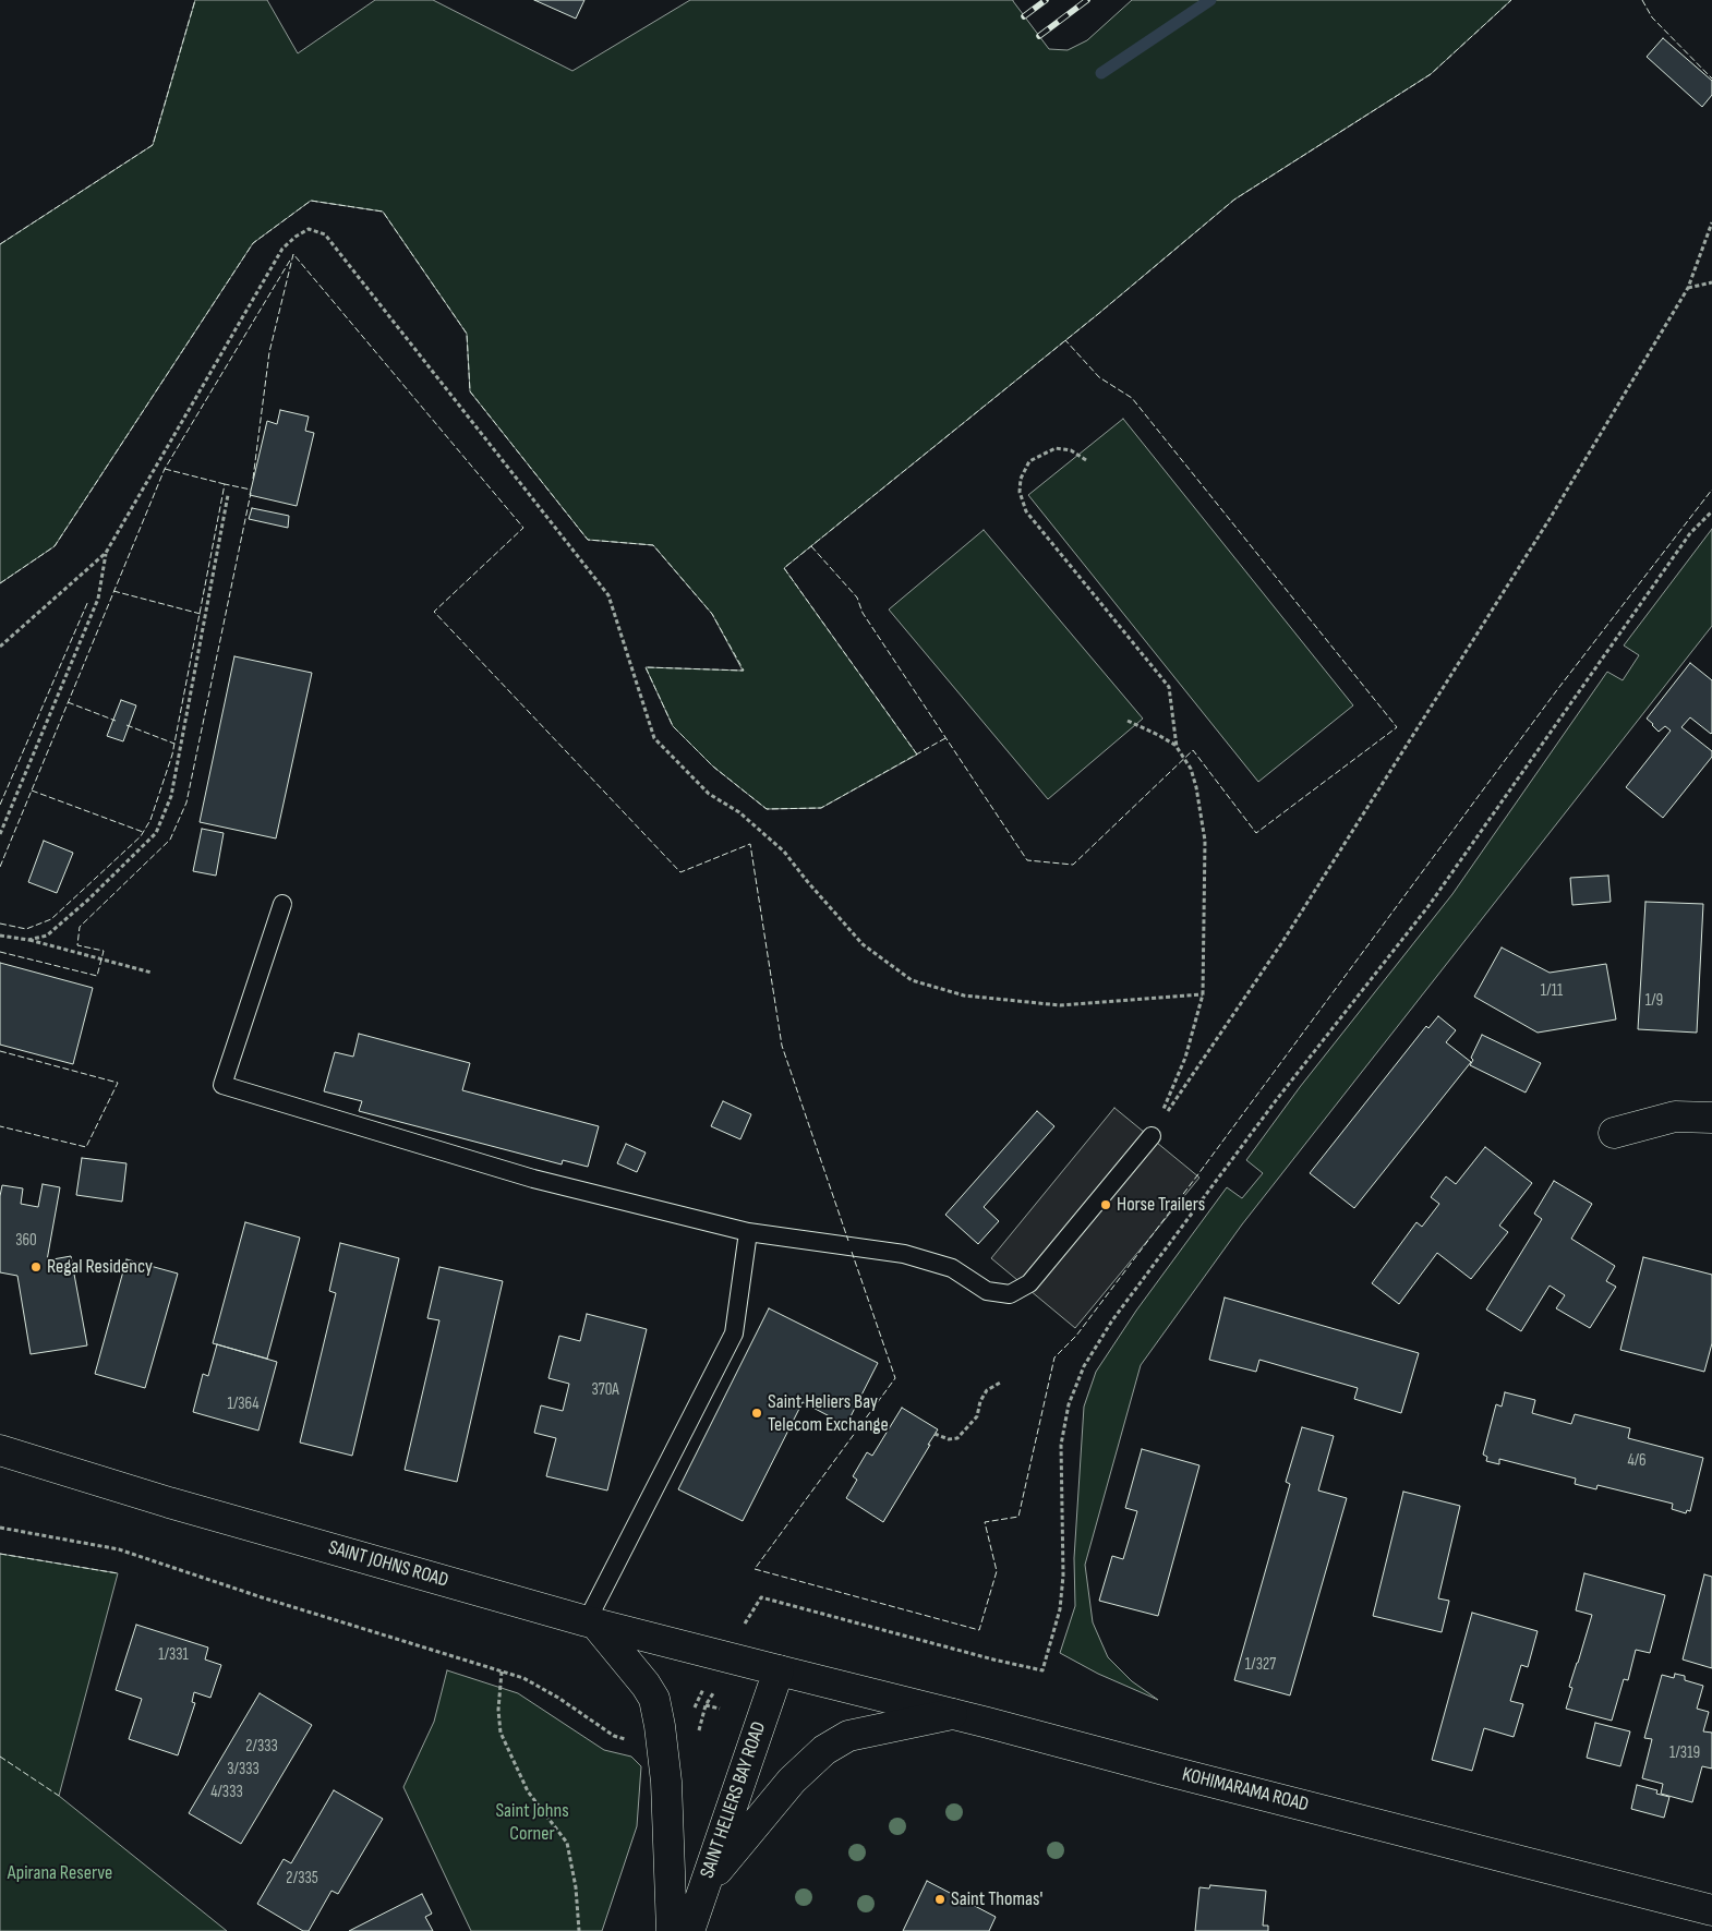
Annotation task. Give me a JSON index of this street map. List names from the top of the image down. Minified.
{"streets":{"main road":["SAINT JOHNS ROAD","KOHIMARAMA ROAD","SAINT HELIERS BAY ROAD"]},"crossings":[["SAINT JOHNS ROAD","KOHIMARAMA ROAD"],["SAINT JOHNS ROAD","SAINT HELIERS BAY ROAD"],["KOHIMARAMA ROAD","SAINT HELIERS BAY ROAD"]],"parks":["Saint Johns Corner","Apirana Reserve"],"places":["Horse Trailers","Regal Residency","Saint Heliers Bay Telecom Exchange","Saint Thomas'"],"house_numbers":["1/11","1/9","360","370A","1/364","4/6","1/331","1/327","2/333","1/319","3/333","4/333","2/335"]}
